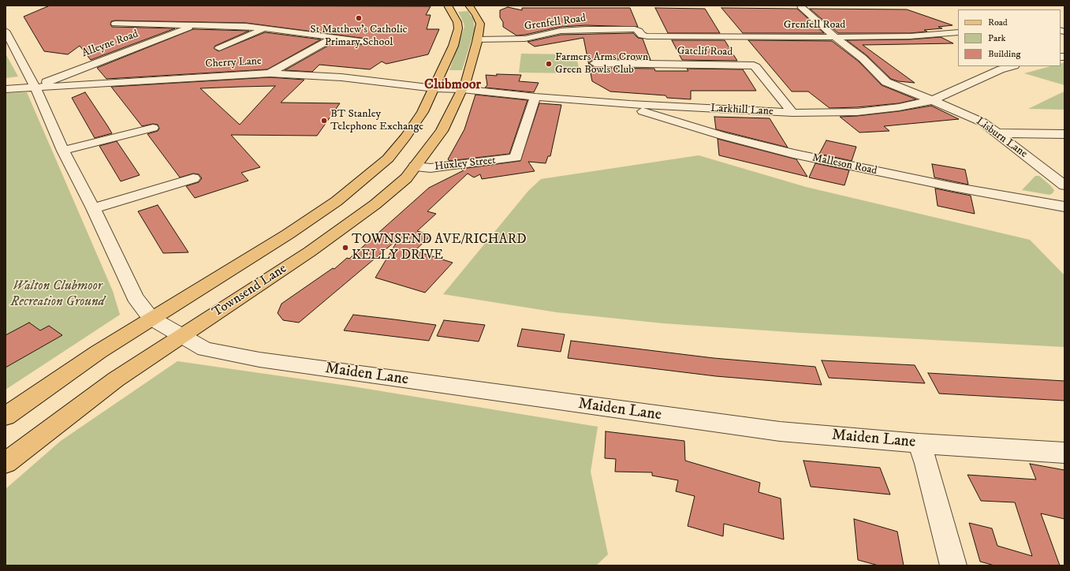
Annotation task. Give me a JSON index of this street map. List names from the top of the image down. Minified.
{"streets":{"main road":["Townsend Lane"],"street":["Grenfell Road","Alleyne Road","Gatclif Road","Cherry Lane","Larkhill Lane","Lisburn Lane","Huxley Street","Malleson Road","Maiden Lane"]},"crossings":[["Grenfell Road","Lisburn Lane"],["Grenfell Road","Townsend Lane"],["Alleyne Road","Cherry Lane"],["Gatclif Road","Larkhill Lane"],["Cherry Lane","Larkhill Lane"],["Cherry Lane","Townsend Lane"],["Larkhill Lane","Lisburn Lane"],["Larkhill Lane","Huxley Street"],["Larkhill Lane","Malleson Road"],["Larkhill Lane","Townsend Lane"],["Huxley Street","Townsend Lane"],["Townsend Lane","Maiden Lane"]],"districts":["Clubmoor"],"parks":["Walton Clubmoor Recreation Ground"],"places":["St Matthew's Catholic Primary School","Farmers Arms Crown Green Bowls Club","BT Stanley Telephone Exchange","TOWNSEND AVE/RICHARD KELLY DRIVE"],"legend":["Road","Park","Building"]}
